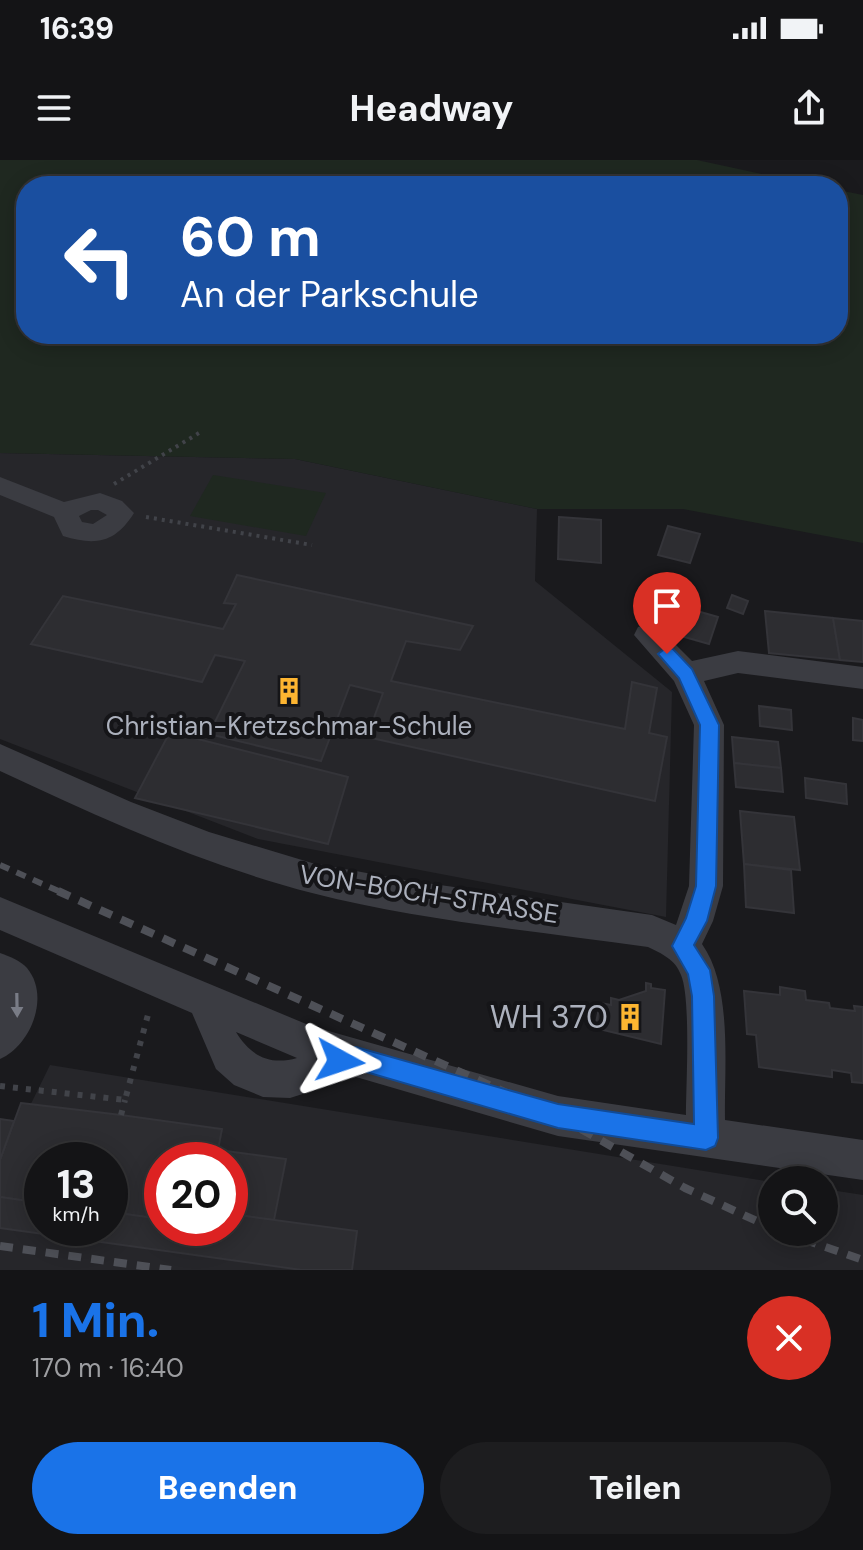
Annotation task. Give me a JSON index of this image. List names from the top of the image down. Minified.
{"streets":{"street":["VON-BOCH-STRASSE"]},"places":{"building":["Christian-Kretzschmar-Schule","WH 370"]},"page":{"status":"16:39","header":"Headway","turn":["60 m","An der Parkschule"],"speed":"13 km/h","limit":"20","heading":["1 Min.","170 m · 16:40"],"buttons":["Beenden","Teilen"]}}
